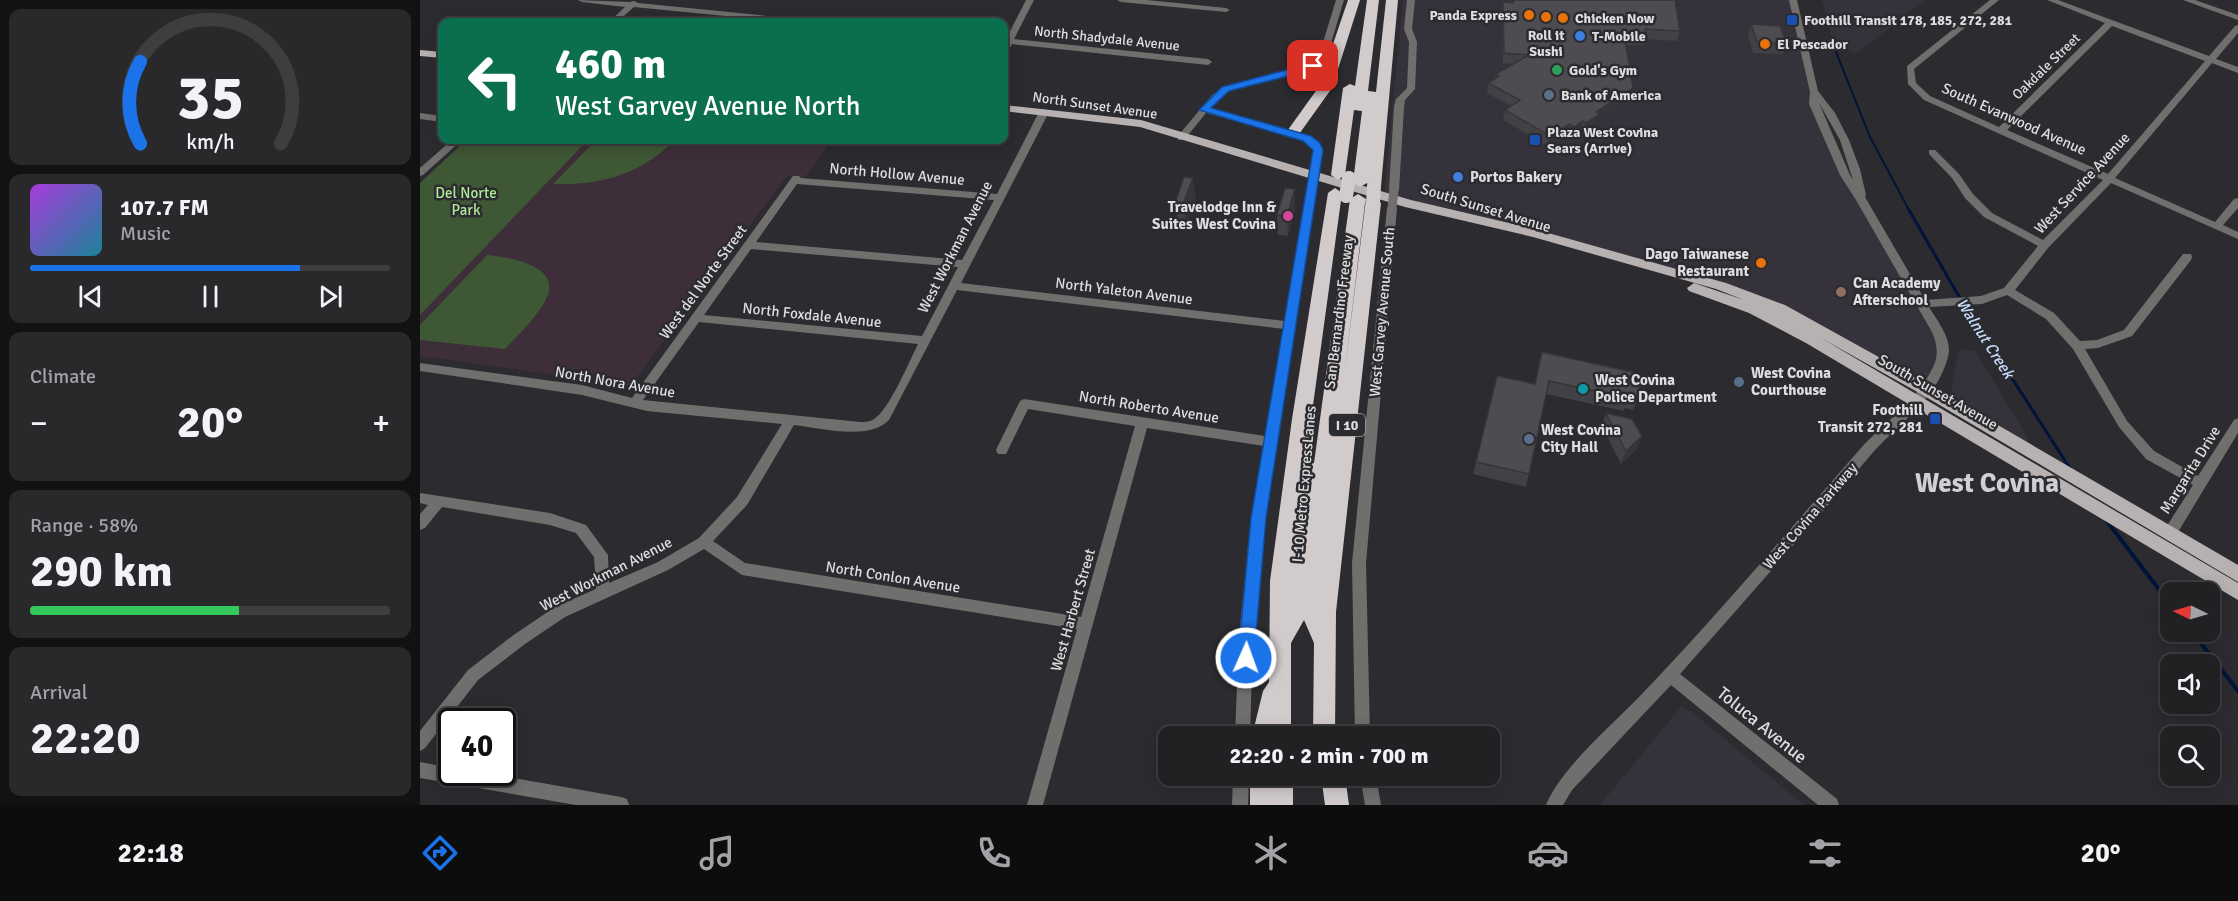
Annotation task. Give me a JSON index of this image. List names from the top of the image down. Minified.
{"streets":{"highway":["San Bernardino Freeway","I 10","I-10 Metro ExpressLanes"],"main road":["North Sunset Avenue","South Sunset Avenue"],"street":["North Shadydale Avenue","Oakdale Street","South Evanwood Avenue","North Hollow Avenue","West Service Avenue","West Workman Avenue","West del Norte Street","North Yaleton Avenue","West Garvey Avenue South","North Foxdale Avenue","North Nora Avenue","North Roberto Avenue","Margarita Drive","West Covina Parkway","North Conlon Avenue","West Harbert Street","Toluca Avenue"]},"crossings":[["Oakdale Street","South Evanwood Avenue"],["North Sunset Avenue","South Sunset Avenue"],["North Sunset Avenue","West Workman Avenue"],["North Sunset Avenue","San Bernardino Freeway"],["North Sunset Avenue","I-10 Metro ExpressLanes"],["South Evanwood Avenue","West Service Avenue"],["North Hollow Avenue","West Workman Avenue"],["North Hollow Avenue","West del Norte Street"],["South Sunset Avenue","San Bernardino Freeway"],["South Sunset Avenue","Margarita Drive"],["South Sunset Avenue","I-10 Metro ExpressLanes"],["South Sunset Avenue","West Covina Parkway"],["West Workman Avenue","North Yaleton Avenue"],["West Workman Avenue","North Foxdale Avenue"],["West Workman Avenue","North Nora Avenue"],["West Workman Avenue","North Conlon Avenue"],["West del Norte Street","North Foxdale Avenue"],["West del Norte Street","North Nora Avenue"],["San Bernardino Freeway","I-10 Metro ExpressLanes"],["North Roberto Avenue","West Harbert Street"],["West Covina Parkway","Toluca Avenue"],["North Conlon Avenue","West Harbert Street"]],"districts":["West Covina"],"water":["Walnut Creek"],"parks":["Del Norte Park"],"places":{"other":["Panda Express","Roll it Sushi","Chicken Now","T-Mobile","El Pescador","Gold's Gym","Bank of America","Portos Bakery","Travelodge Inn & Suites West Covina","Dago Taiwanese Restaurant","Can Academy Afterschool","West Covina Courthouse","West Covina Police Department","West Covina City Hall"],"transit":["Foothill Transit 178, 185, 272, 281","Plaza West Covina Sears (Arrive)","Foothill Transit 272, 281"]},"north":"left","page":{"turn":["460 m","West Garvey Avenue North"],"song":["107.7 FM","Music"],"tile":["Climate",["Range · 58%","290 km"],["Arrival","22:20"]],"heat":["−","20°","+"],"limit":"40","trip":"22:20 · 2 min · 700 m","tabs":["22:18","20°"],"gauge":["35","km/h"]}}
